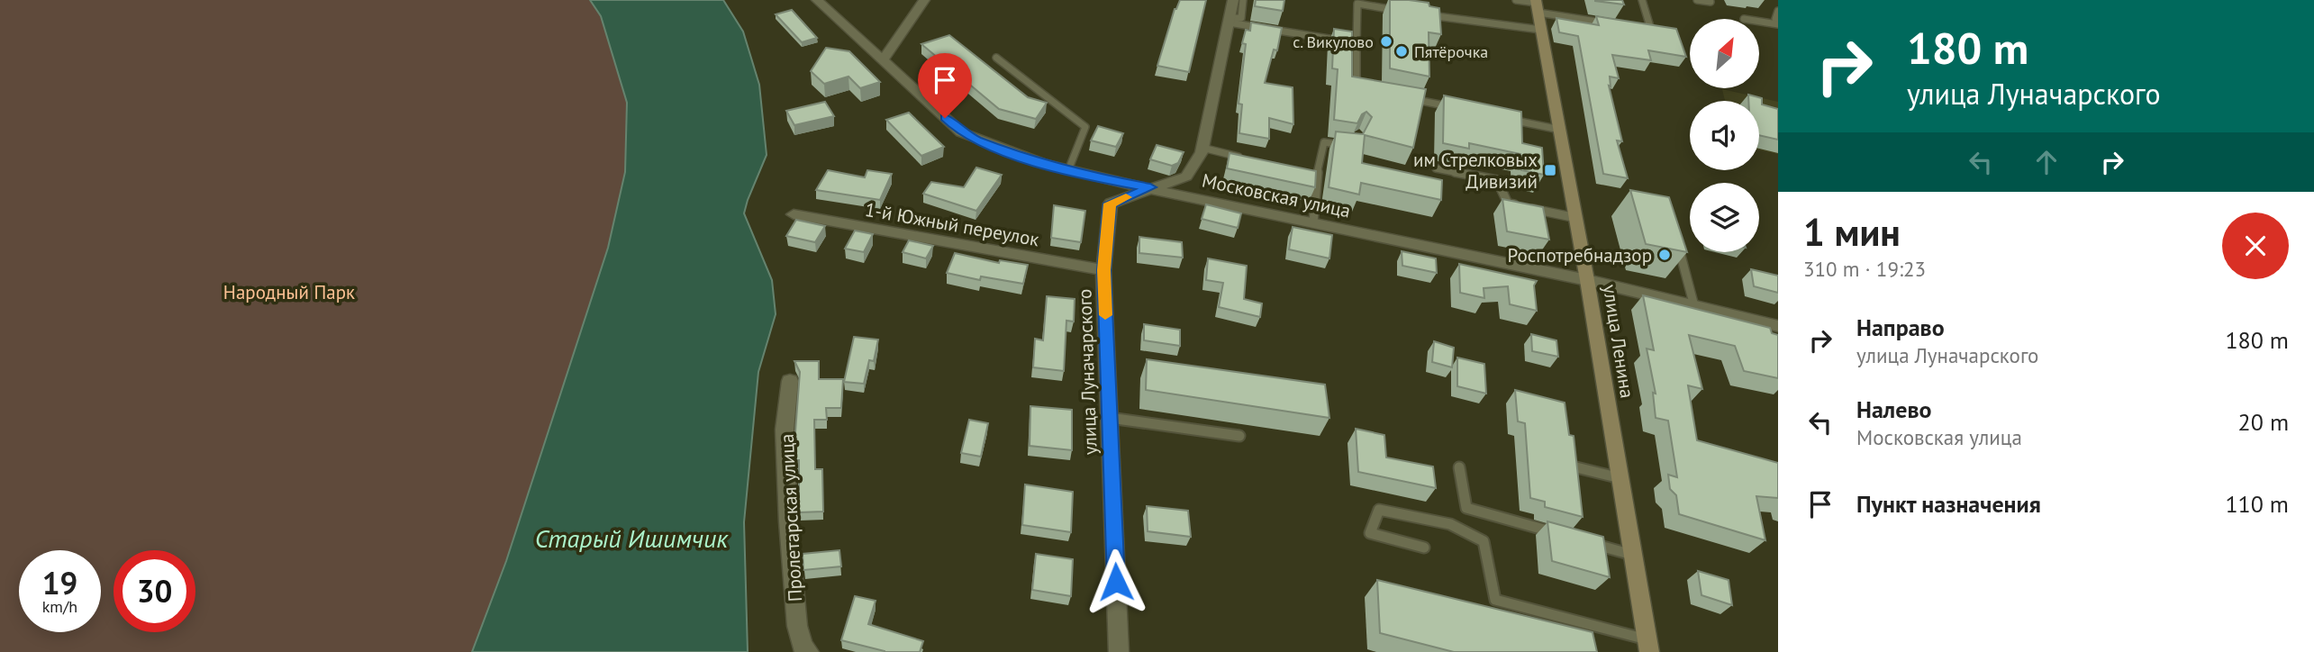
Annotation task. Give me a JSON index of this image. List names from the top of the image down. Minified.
{"streets":{"street":["Московская улица","1-й Южный переулок","улица Ленина","улица Луначарского","Пролетарская улица"]},"crossings":[["Московская улица","улица Ленина"],["Московская улица","улица Луначарского"],["1-й Южный переулок","улица Луначарского"]],"water":["Старый Ишимчик"],"parks":["Народный Парк"],"places":{"other":["с. Викулово","Пятёрочка","Роспотребнадзор"],"transit":["им Стрелковых Дивизий"]},"north":"top right","page":{"turn":["180 m","улица Луначарского"],"heading":["1 мин","310 m · 19:23"],"list":[{"name":"Направо","note":"улица Луначарского","value":"180 m"},{"name":"Налево","note":"Московская улица","value":"20 m"},{"name":"Пункт назначения","value":"110 m"}],"speed":"19 km/h","limit":"30"}}
